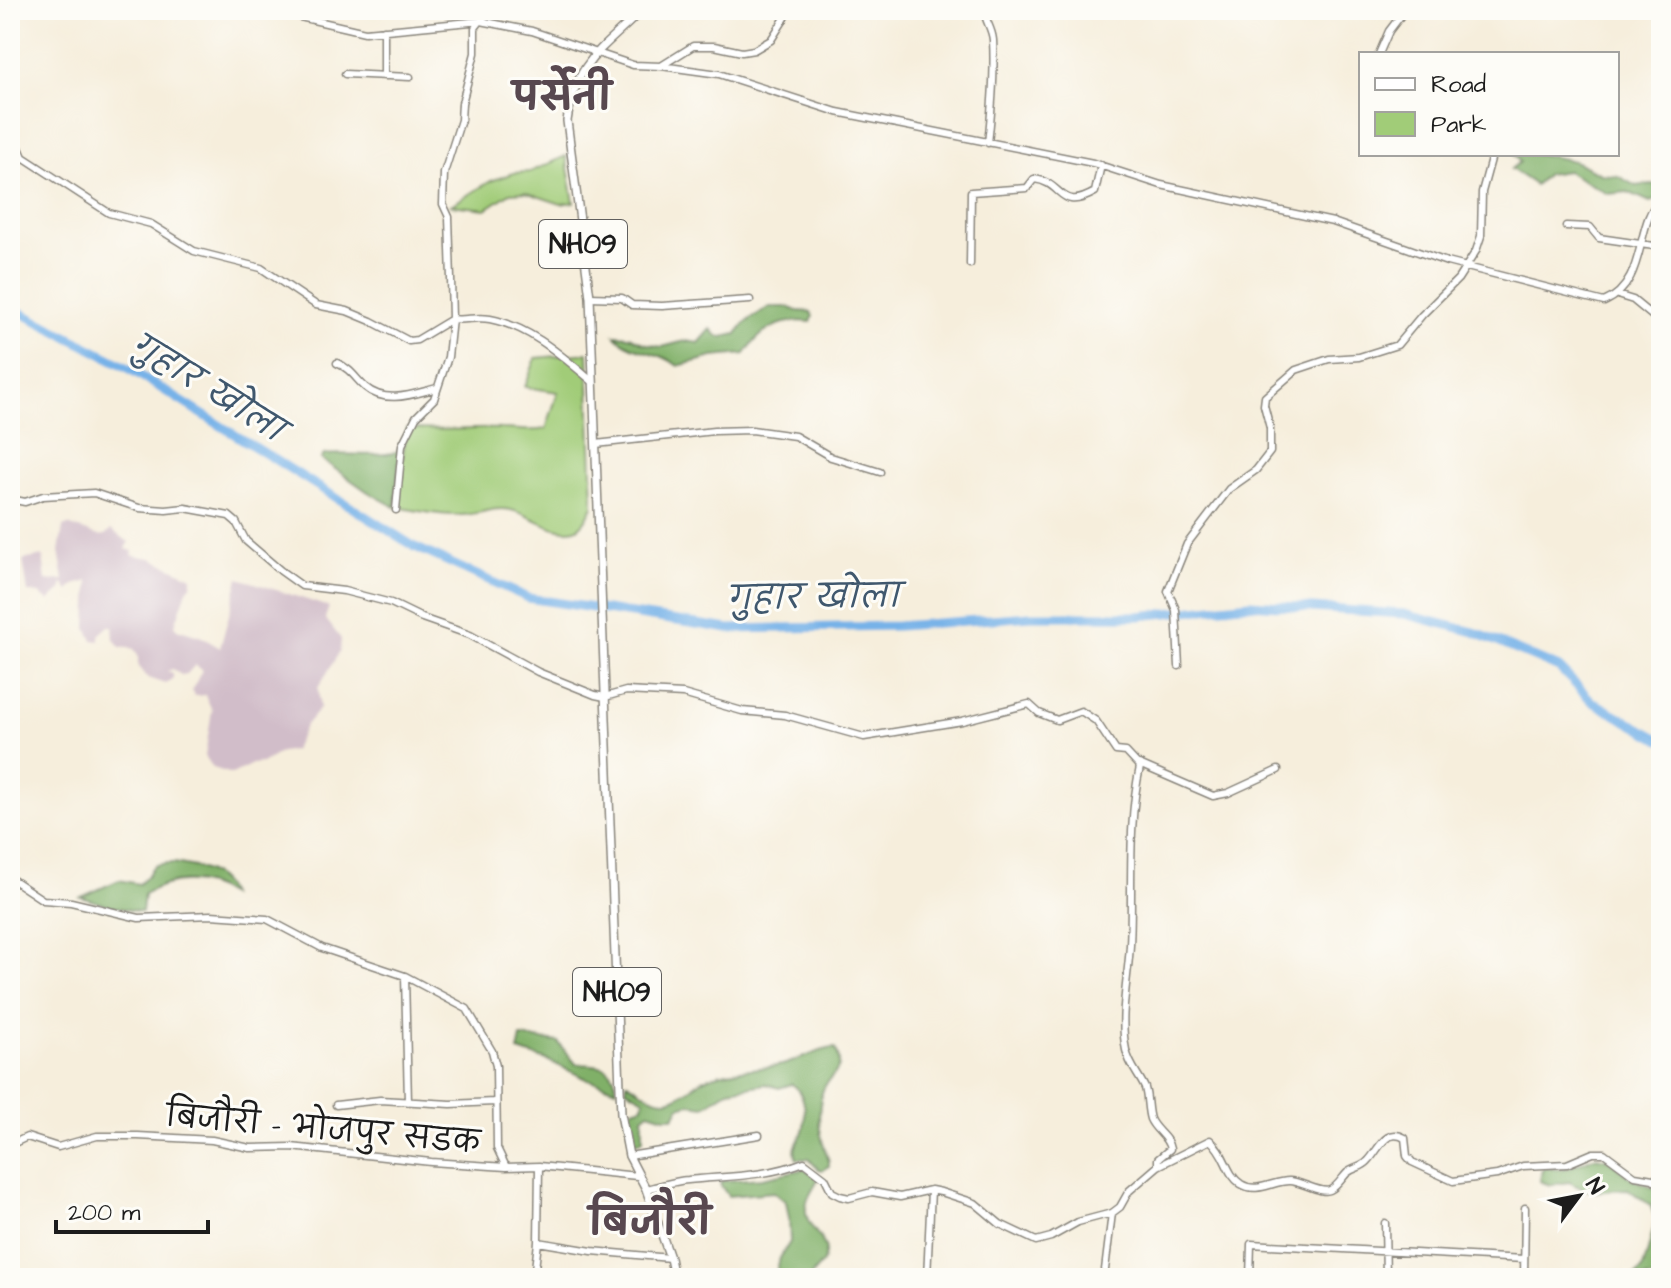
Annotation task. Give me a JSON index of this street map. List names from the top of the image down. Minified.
{"streets":{"main road":["NH09"],"street":["बिजौरी - भोजपुर सडक"]},"crossings":[["NH09","बिजौरी - भोजपुर सडक"]],"districts":["पर्सेनी","बिजौरी"],"water":["गुहार खोला"],"legend":["Road","Park"],"scale_bar":"200 m","north":"top right"}
